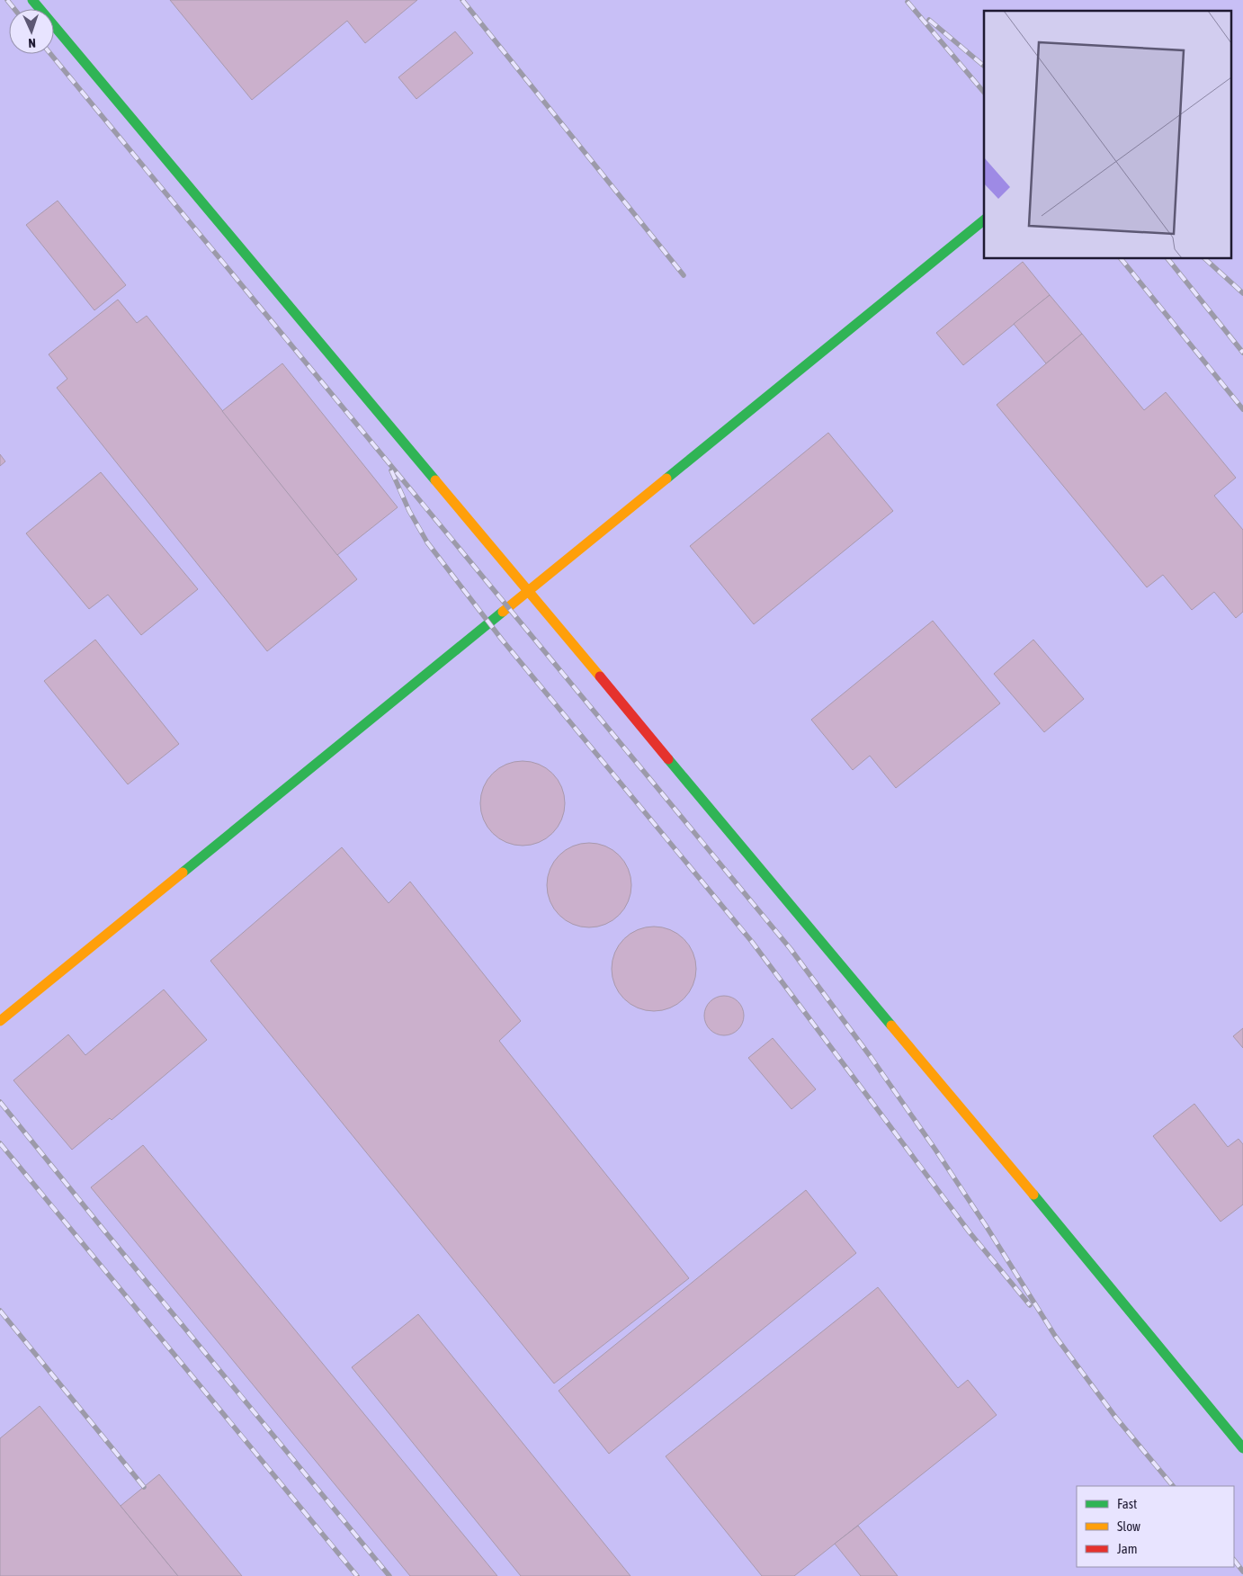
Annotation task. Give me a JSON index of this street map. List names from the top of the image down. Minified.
{"legend":["Fast","Slow","Jam"],"north":"bottom"}
